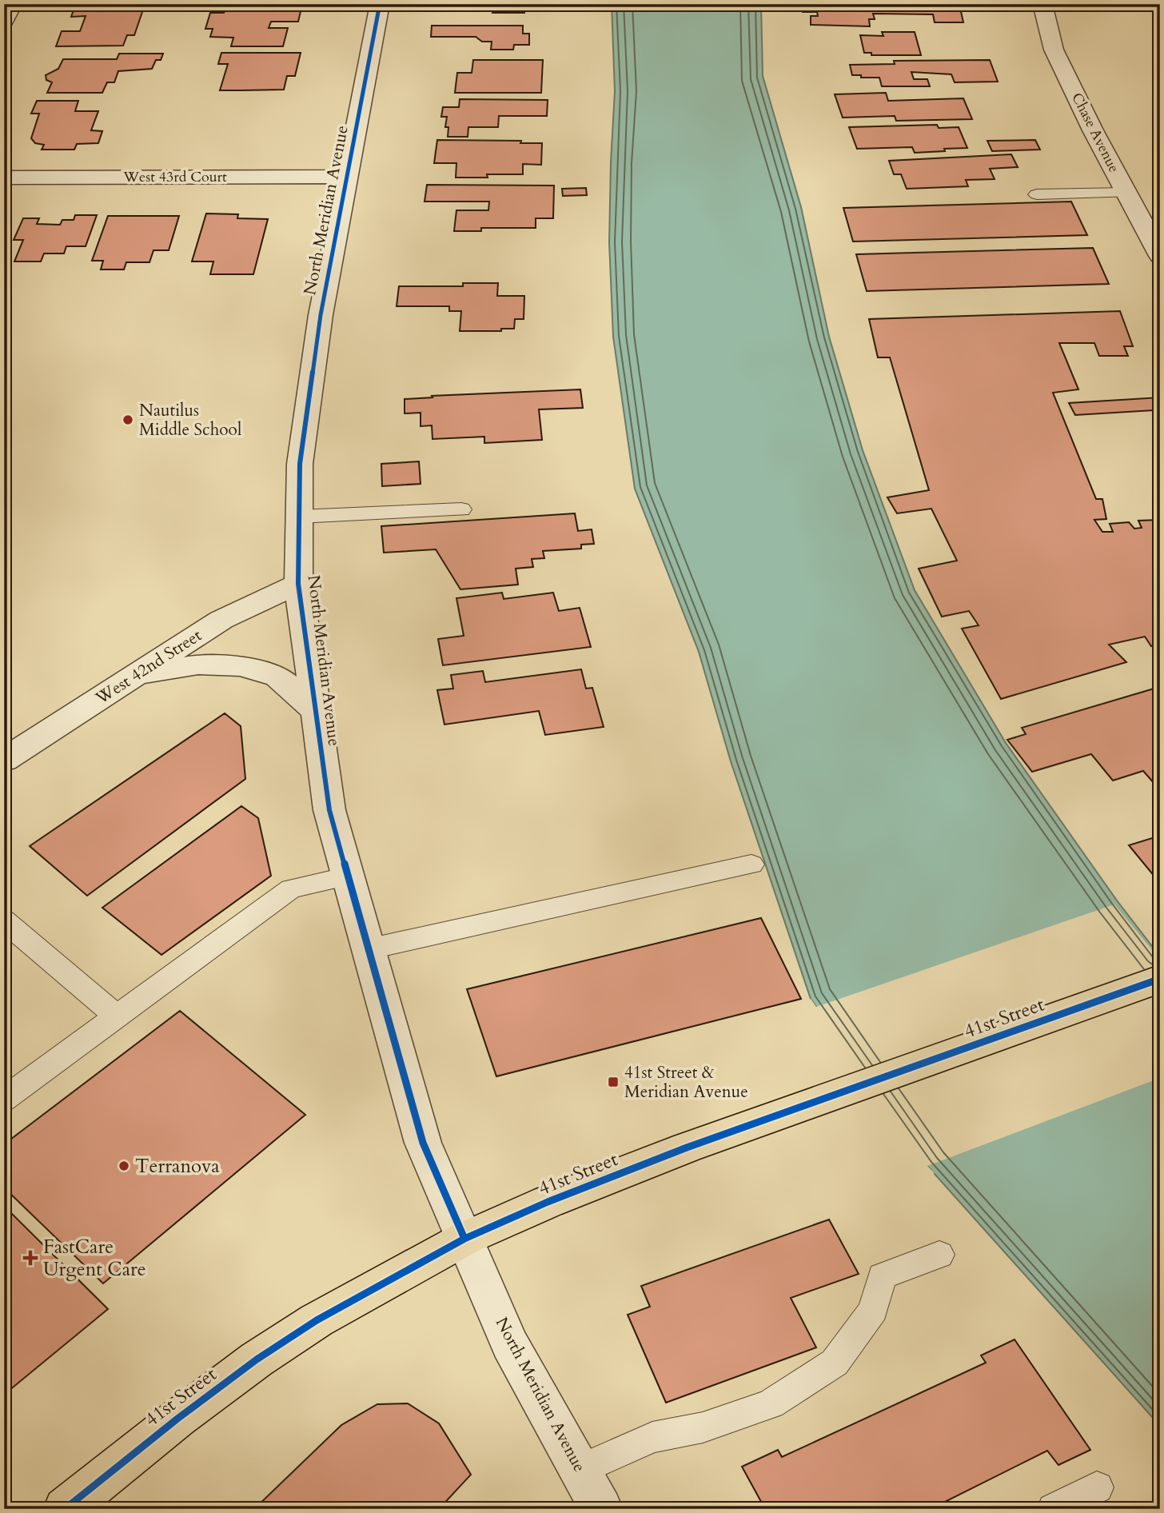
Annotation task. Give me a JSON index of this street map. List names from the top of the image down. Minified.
{"streets":{"main road":["41st Street"],"street":["Chase Avenue","West 43rd Court","North Meridian Avenue","West 42nd Street"]},"crossings":[["West 43rd Court","North Meridian Avenue"],["North Meridian Avenue","West 42nd Street"],["North Meridian Avenue","41st Street"]],"places":{"other":["Nautilus Middle School","Terranova"],"transit":["41st Street & Meridian Avenue"],"health":["FastCare Urgent Care"]}}
